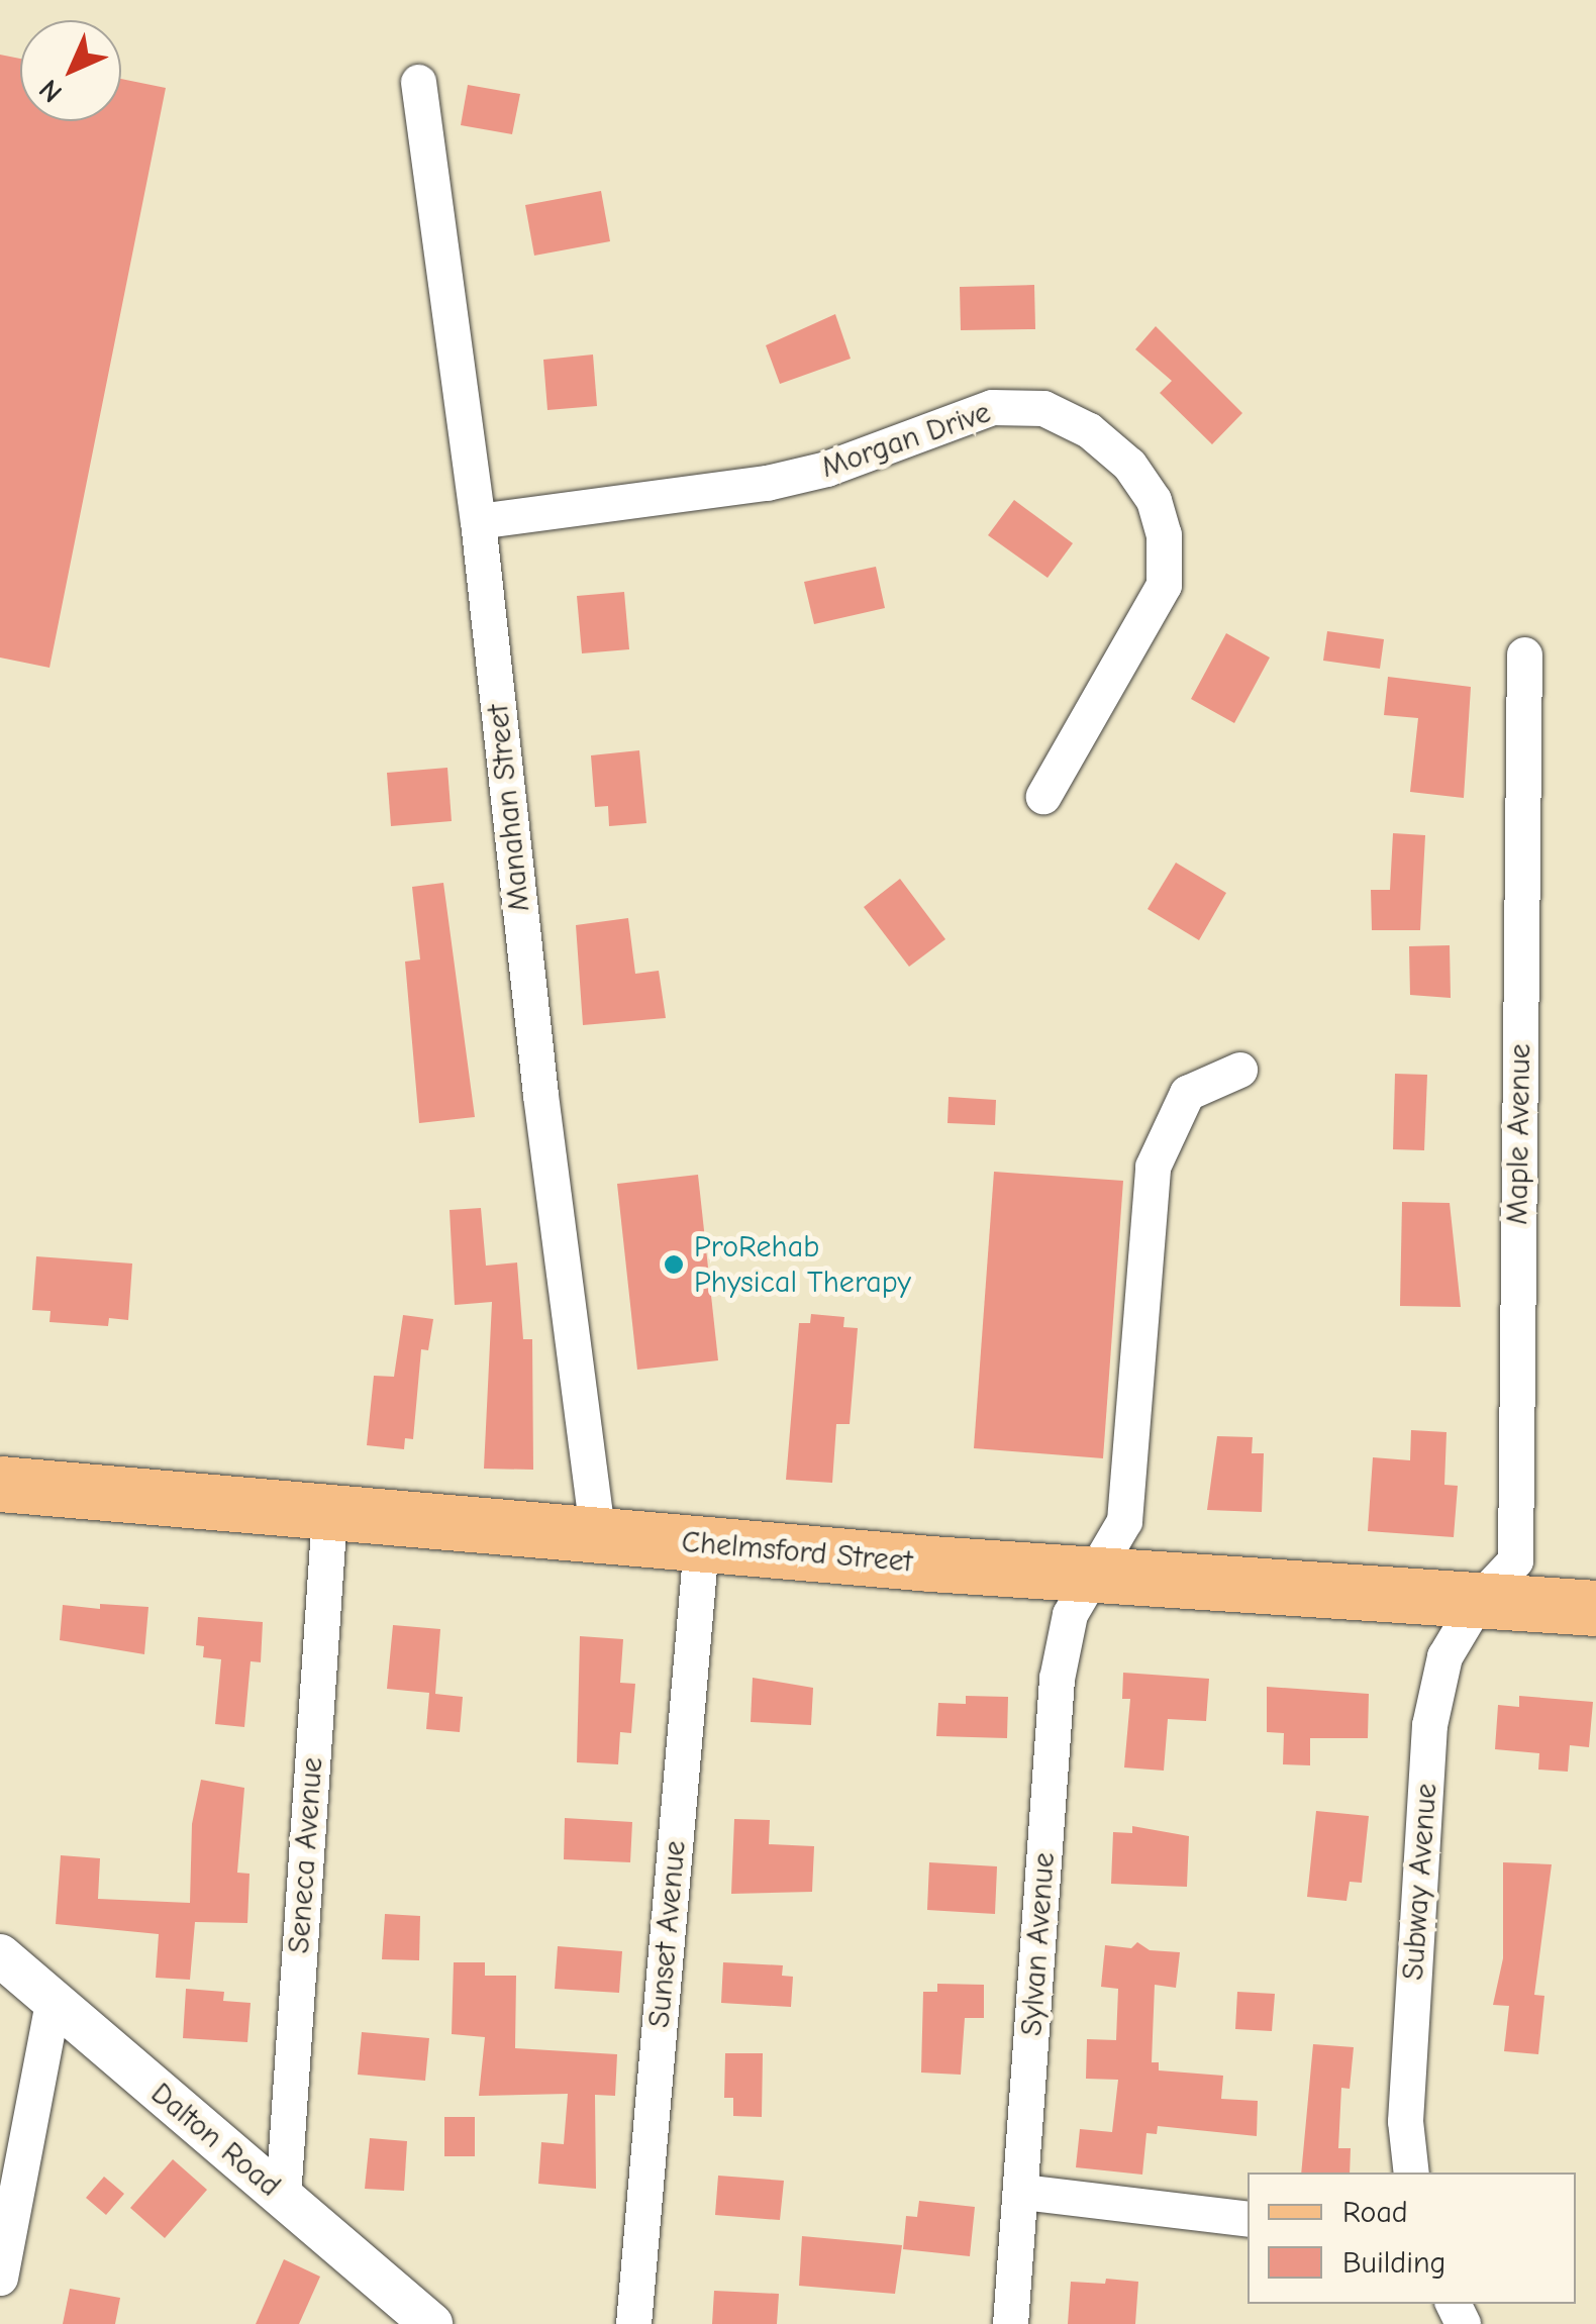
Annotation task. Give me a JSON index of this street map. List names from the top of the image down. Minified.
{"streets":{"main road":["Chelmsford Street"],"street":["Morgan Drive","Manahan Street","Maple Avenue","Seneca Avenue","Subway Avenue","Sunset Avenue","Sylvan Avenue","Dalton Road"]},"crossings":[["Morgan Drive","Manahan Street"],["Manahan Street","Chelmsford Street"],["Maple Avenue","Chelmsford Street"],["Maple Avenue","Subway Avenue"],["Chelmsford Street","Seneca Avenue"],["Chelmsford Street","Subway Avenue"],["Chelmsford Street","Sunset Avenue"],["Chelmsford Street","Sylvan Avenue"],["Seneca Avenue","Dalton Road"]],"places":["ProRehab Physical Therapy"],"legend":["Road","Building"],"north":"bottom left"}
